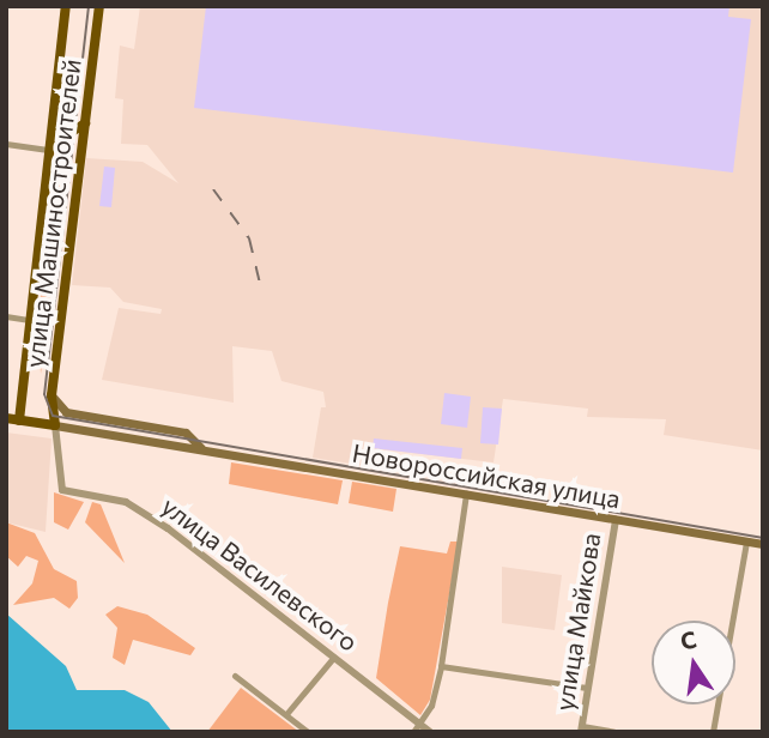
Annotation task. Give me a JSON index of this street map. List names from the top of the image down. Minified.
{"streets":{"main road":["улица Машиностроителей","Новороссийская улица"],"street":["улица Василевского","улица Майкова"]},"crossings":[["улица Машиностроителей","Новороссийская улица"],["улица Машиностроителей","улица Василевского"],["Новороссийская улица","улица Василевского"],["Новороссийская улица","улица Майкова"]],"north":"top"}
